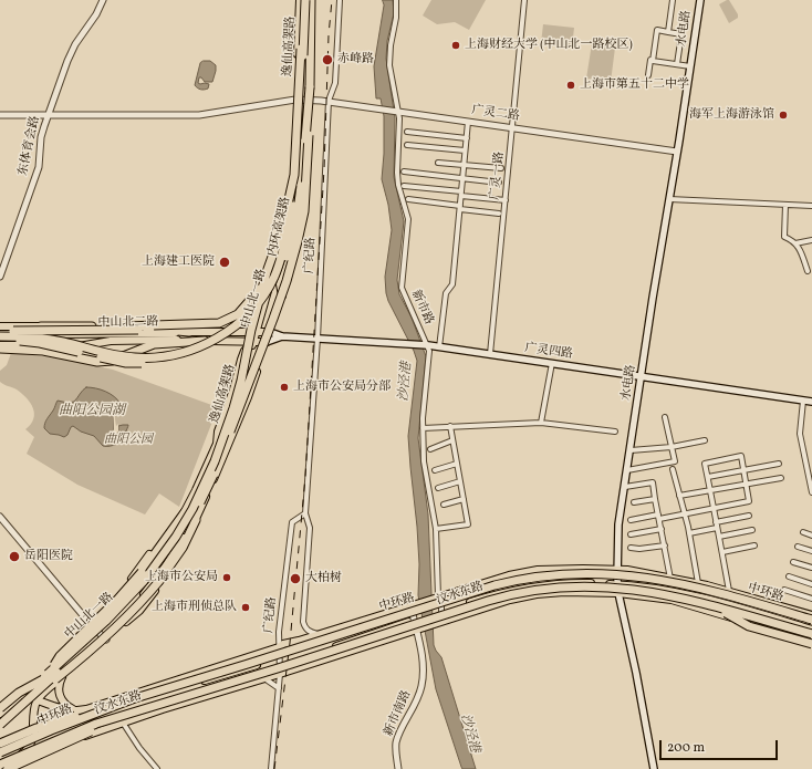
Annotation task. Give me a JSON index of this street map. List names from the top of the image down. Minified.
{"streets":{"highway":["逸仙高架路","内环高架路","中环路"],"main road":["水电路","中山北一路","中山北二路","广灵四路","汶水东路"],"street":["广灵二路","东体育会路","广灵一路","广纪路","新市路","新市南路"]},"crossings":[["水电路","广灵二路"],["水电路","广灵四路"],["水电路","汶水东路"],["逸仙高架路","内环高架路"],["逸仙高架路","中山北一路"],["逸仙高架路","汶水东路"],["广灵二路","广灵一路"],["广灵二路","广纪路"],["广灵二路","中山北一路"],["广灵二路","新市路"],["广灵一路","广灵四路"],["内环高架路","中山北一路"],["内环高架路","中山北二路"],["广纪路","广灵四路"],["广纪路","汶水东路"],["中山北一路","中山北二路"],["中山北一路","广灵四路"],["中山北一路","汶水东路"],["新市路","广灵四路"],["新市路","汶水东路"],["中山北二路","广灵四路"],["中环路","汶水东路"],["汶水东路","新市南路"]],"water":["沙泾港","曲阳公园湖"],"parks":["曲阳公园"],"places":["上海财经大学 (中山北一路校区)","赤峰路","上海市第五十二中学","海军上海游泳馆","上海建工医院","上海市公安局分部","岳阳医院","上海市公安局","大柏树","上海市刑侦总队"],"scale_bar":"200 m"}
